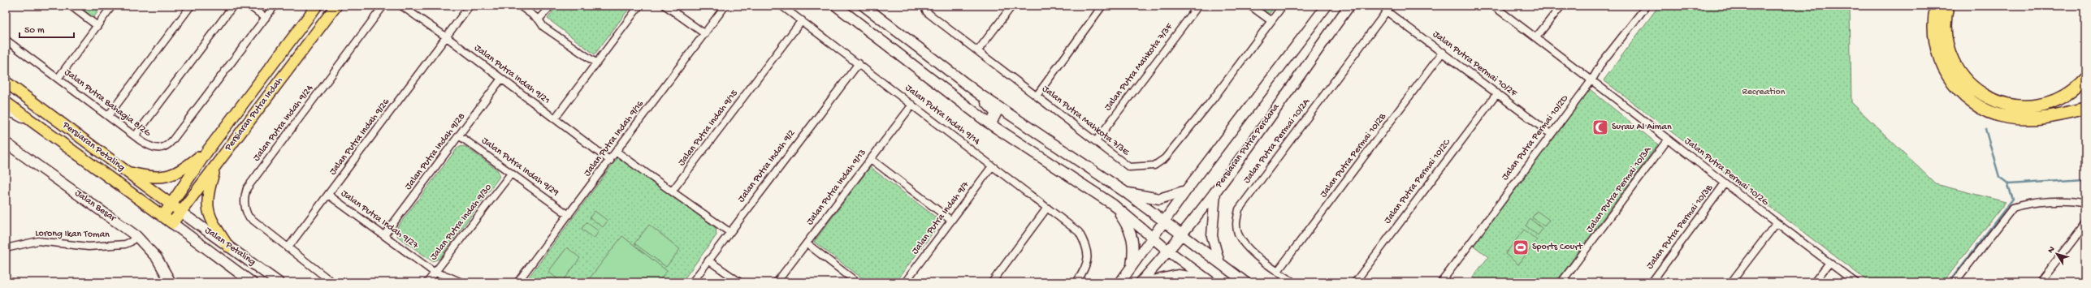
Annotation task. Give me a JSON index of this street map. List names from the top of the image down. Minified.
{"streets":{"main road":["Persiaran Putra Indah","Persiaran Petaling"],"street":["Jalan Putra Permai 10/2F","Jalan Putra Mahkota 7/3F","Jalan Putra Indah 9/21","Jalan Putra Bahagia 8/2G","Jalan Putra Indah 9/14","Jalan Putra Mahkota 7/3E","Jalan Putra Indah 9/24","Jalan Putra Indah 9/15","Jalan Putra Indah 9/26","Jalan Putra Permai 10/2D","Jalan Putra Indah 9/16","Jalan Putra Permai 10/2A","Persiaran Putra Perdana","Jalan Putra Indah 9/28","Jalan Putra Permai 10/2B","Jalan Putra Indah 9/2","Jalan Putra Indah 9/29","Jalan Putra Permai 10/2G","Jalan Putra Permai 10/2C","Jalan Putra Indah 9/13","Jalan Putra Permai 10/3A","Jalan Besar","Jalan Putra Indah 9/7","Jalan Putra Indah 9/27","Jalan Putra Indah 9/30","Jalan Putra Permai 10/3B","Lorong Ikan Toman","Jalan Petaling"]},"crossings":[["Jalan Putra Permai 10/2F","Jalan Putra Permai 10/2D"],["Jalan Putra Permai 10/2F","Jalan Putra Permai 10/2A"],["Jalan Putra Permai 10/2F","Jalan Putra Permai 10/2B"],["Jalan Putra Permai 10/2F","Jalan Putra Permai 10/2C"],["Jalan Putra Mahkota 7/3F","Jalan Putra Mahkota 7/3E"],["Jalan Putra Indah 9/21","Jalan Putra Indah 9/26"],["Jalan Putra Indah 9/21","Jalan Putra Indah 9/16"],["Jalan Putra Indah 9/21","Jalan Putra Indah 9/28"],["Persiaran Putra Indah","Persiaran Petaling"],["Persiaran Putra Indah","Jalan Petaling"],["Jalan Putra Indah 9/14","Jalan Putra Indah 9/15"],["Jalan Putra Indah 9/14","Jalan Putra Indah 9/2"],["Jalan Putra Indah 9/14","Jalan Putra Indah 9/13"],["Jalan Putra Indah 9/14","Jalan Putra Indah 9/7"],["Jalan Putra Indah 9/24","Jalan Putra Indah 9/26"],["Jalan Putra Indah 9/26","Jalan Putra Indah 9/27"],["Jalan Putra Permai 10/2D","Jalan Putra Permai 10/2G"],["Jalan Putra Indah 9/16","Jalan Putra Indah 9/29"],["Jalan Putra Permai 10/2A","Jalan Putra Permai 10/2B"],["Persiaran Petaling","Jalan Petaling"],["Jalan Putra Indah 9/28","Jalan Putra Indah 9/29"],["Jalan Putra Indah 9/28","Jalan Putra Indah 9/27"],["Jalan Putra Indah 9/29","Jalan Putra Indah 9/30"],["Jalan Putra Permai 10/2G","Jalan Putra Permai 10/3A"],["Jalan Putra Permai 10/2G","Jalan Putra Permai 10/3B"],["Jalan Besar","Lorong Ikan Toman"],["Jalan Putra Indah 9/27","Jalan Putra Indah 9/30"]],"parks":["Recreation"],"places":{"mosque":["Surau Al Aiman"],"sports":["Sports Court"]},"scale_bar":"50 m","north":"top left"}
